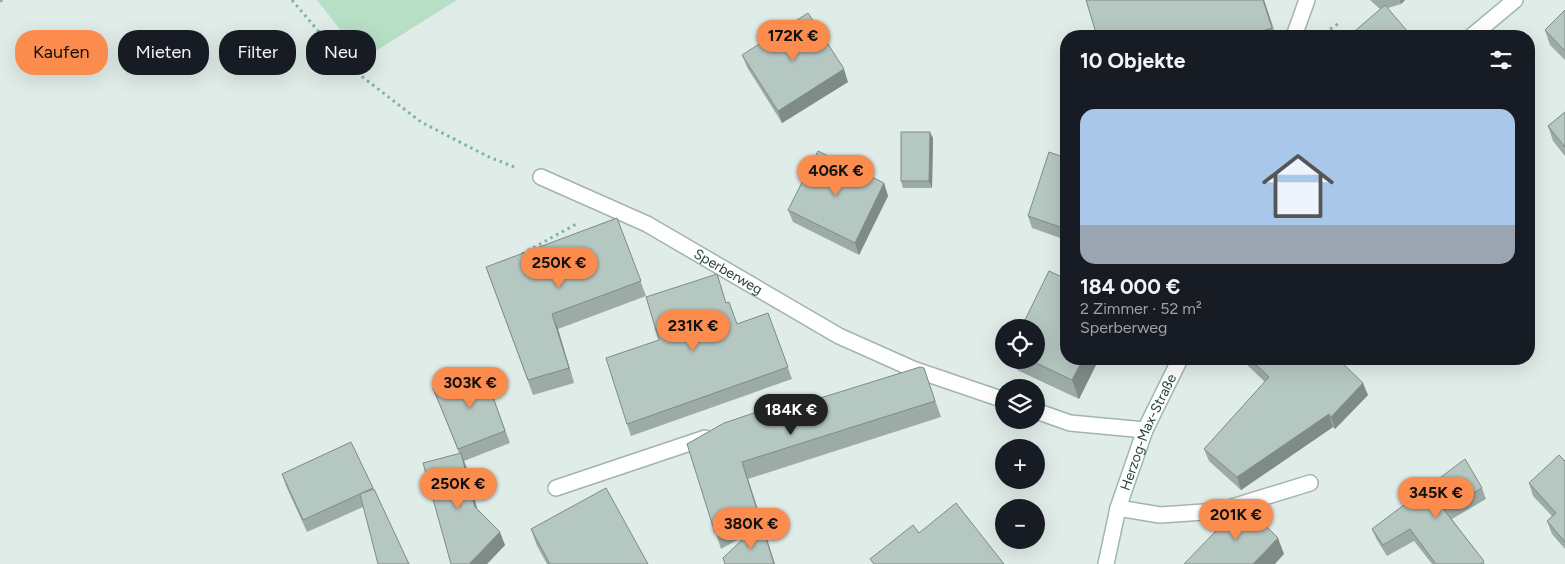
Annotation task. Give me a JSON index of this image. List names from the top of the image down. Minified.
{"streets":{"street":["Sperberweg","Herzog-Max-Straße"]},"page":{"price":["172K €","406K €","250K €","231K €","303K €","184K €","250K €","345K €","201K €","380K €"],"chip":["Kaufen","Mieten","Filter","Neu"],"heading":"10 Objekte","list":[{"name":"184 000 €","note":"2 Zimmer · 52 m² · Sperberweg"}],"map_buttons":["+","−"]}}
